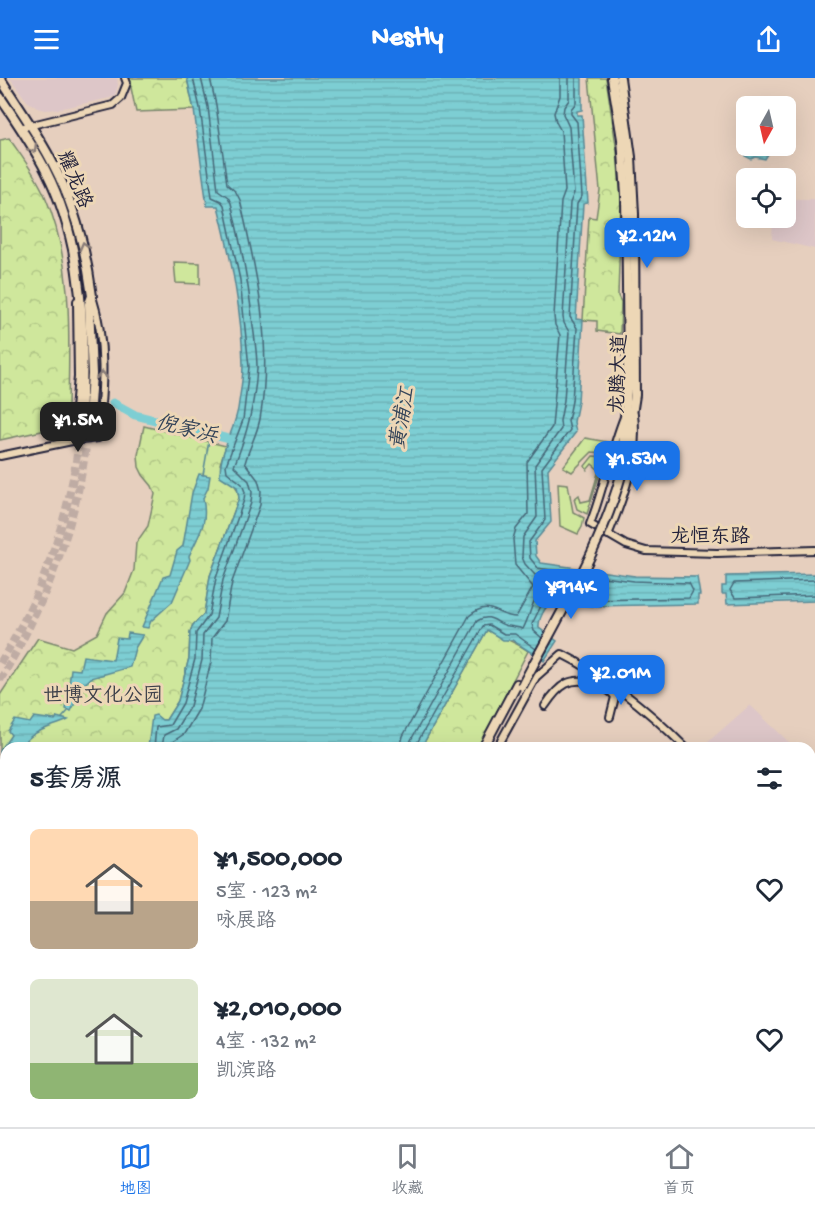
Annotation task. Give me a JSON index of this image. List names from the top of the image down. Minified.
{"streets":{"main road":["耀龙路","龙腾大道"],"street":["龙恒东路"]},"water":["黄浦江","倪家浜"],"parks":["世博文化公园"],"north":"bottom","page":{"header":"Nestly","price":["¥2.12M","¥1.5M","¥1.53M","¥914K","¥2.01M"],"heading":"5套房源","list":[{"name":"¥1,500,000","note":"5室 · 123 m² · 咏展路"},{"name":"¥2,010,000","note":"4室 · 132 m² · 凯滨路"}],"tabs":["地图","收藏","首页"]}}
